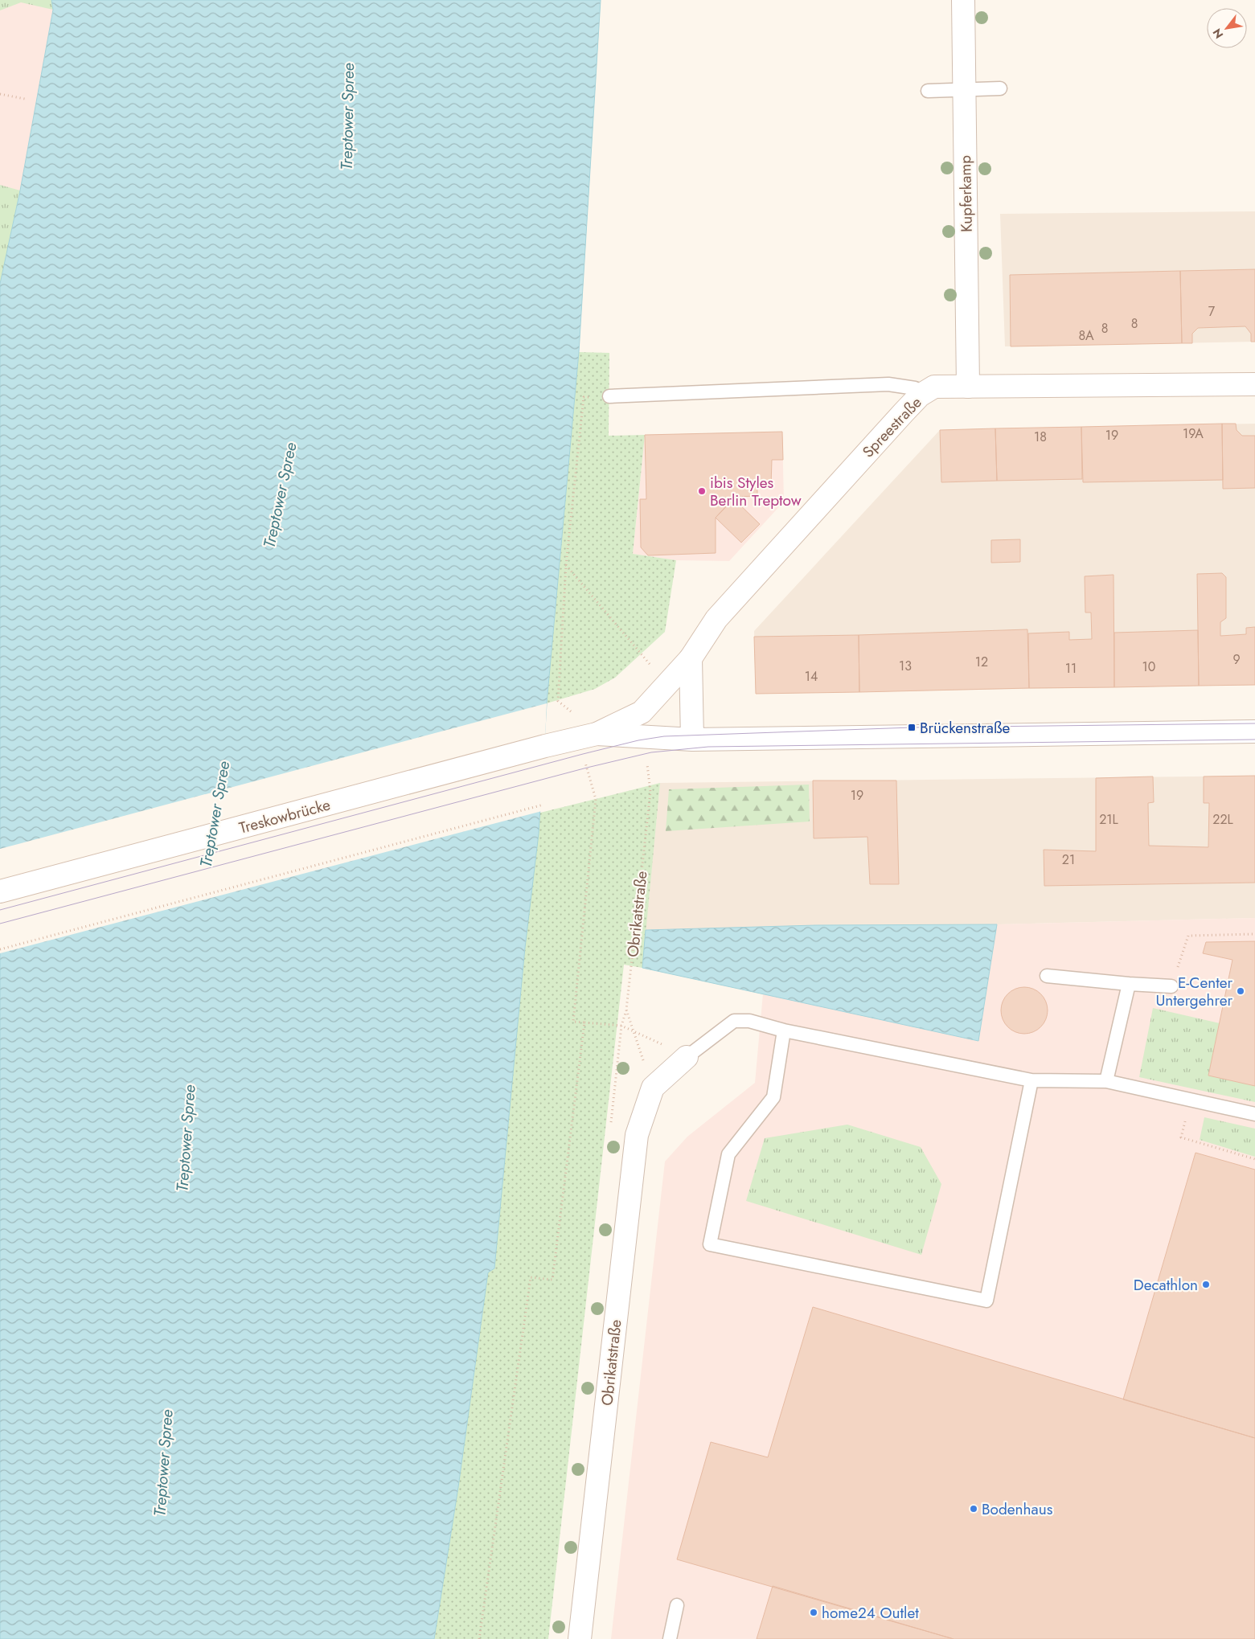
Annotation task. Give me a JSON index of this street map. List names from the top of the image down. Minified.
{"streets":{"street":["Kupferkamp","Spreestraße","Treskowbrücke","Obrikatstraße"]},"crossings":[["Kupferkamp","Spreestraße"],["Spreestraße","Treskowbrücke"]],"water":["Treptower Spree"],"places":{"other":["ibis Styles Berlin Treptow","E-Center Untergehrer","Decathlon","Bodenhaus","home24 Outlet"],"transit":["Brückenstraße"]},"house_numbers":["7","8","8","8A","19A","19","18","9","12","13","10","11","14","19","21L","22L","21"],"north":"bottom left"}
